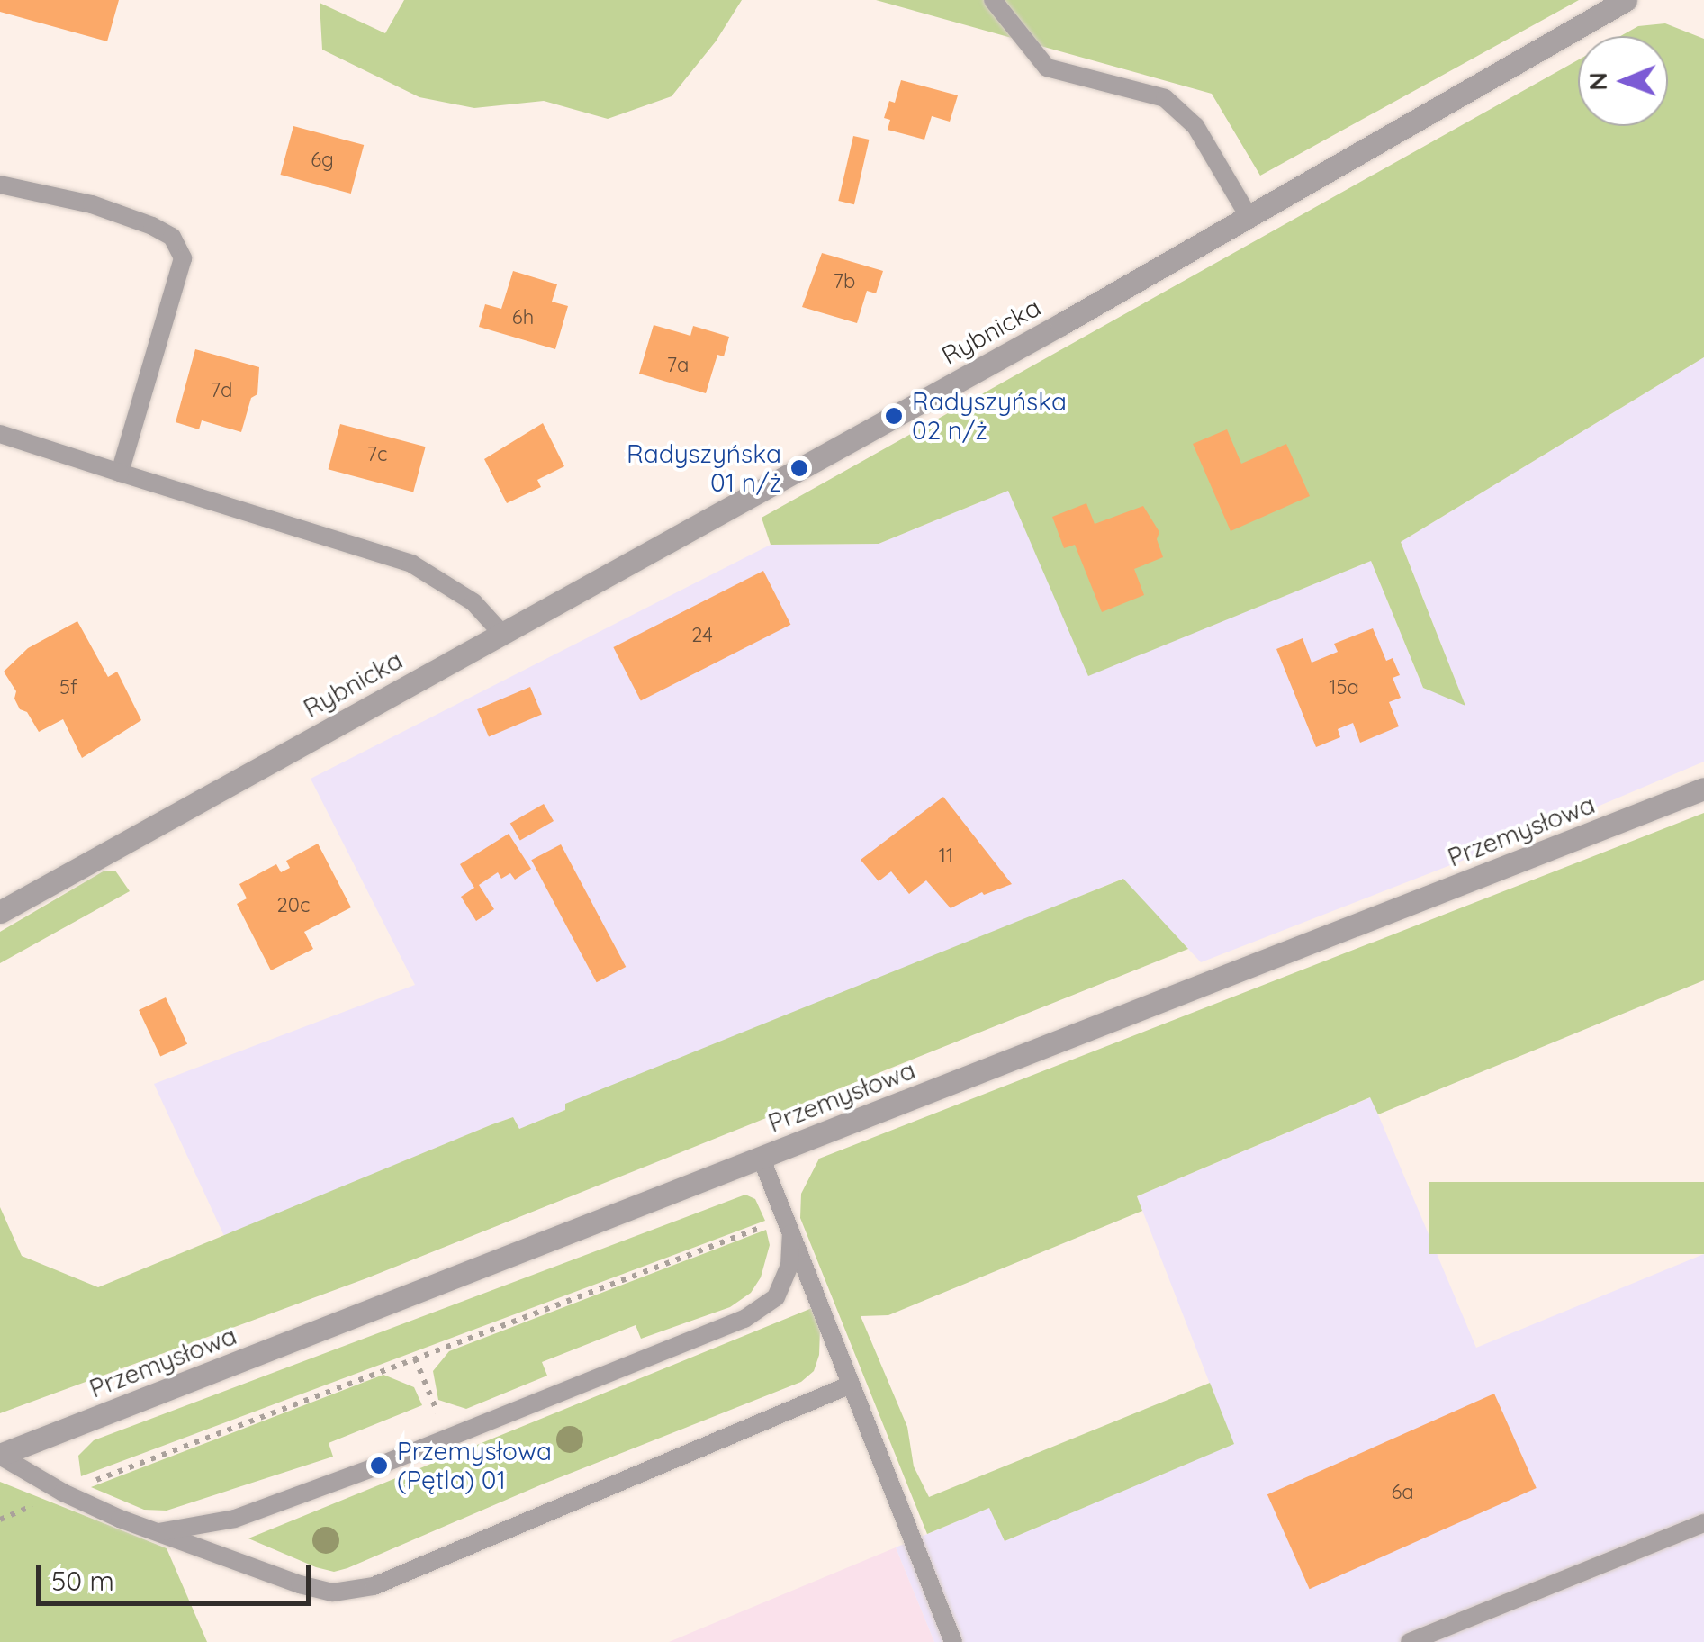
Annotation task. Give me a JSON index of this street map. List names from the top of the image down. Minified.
{"streets":{"street":["Rybnicka","Przemysłowa"]},"places":["Radyszyńska 02 n/ż","Radyszyńska 01 n/ż","Przemysłowa (Pętla) 01"],"house_numbers":["6g","7b","6h","7a","7d","7c","24","5f","15a","11","20c","6a"],"scale_bar":"50 m","north":"left"}
